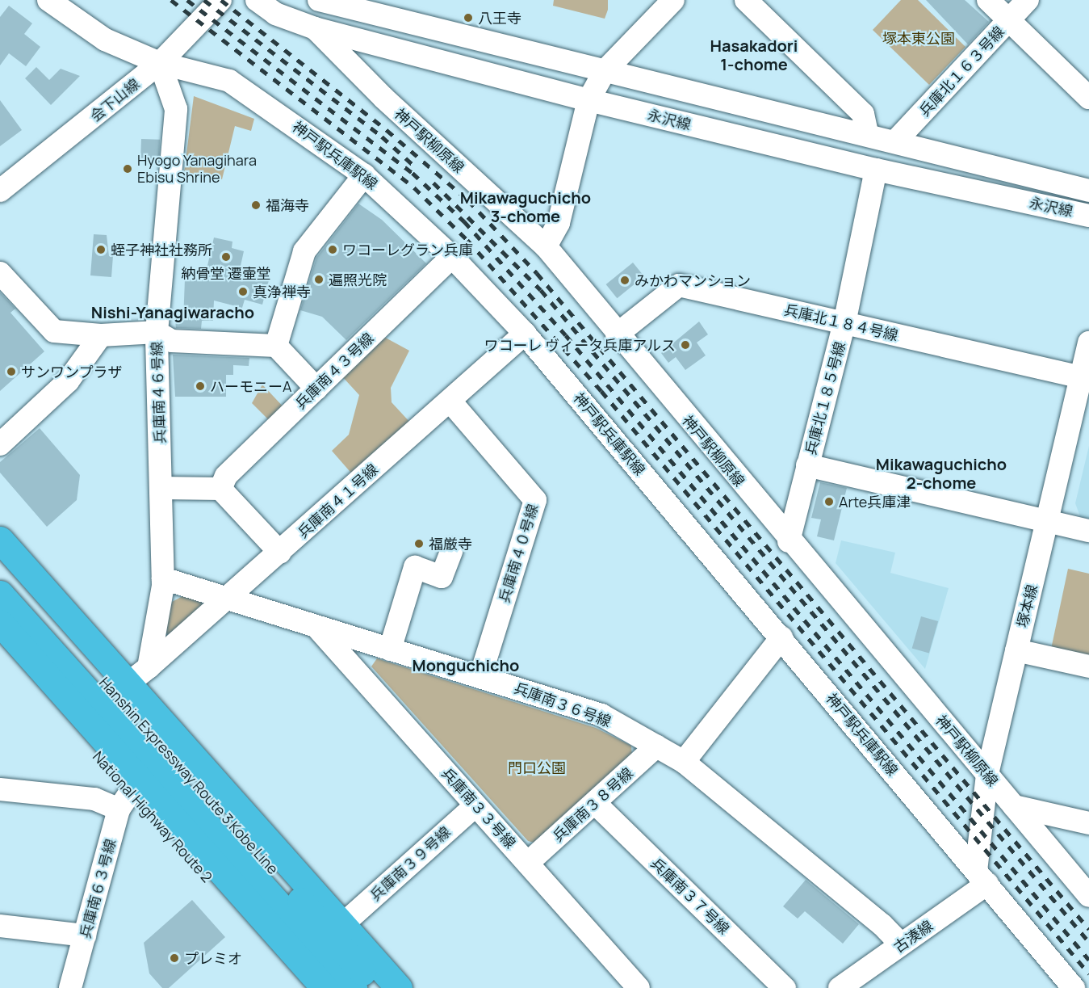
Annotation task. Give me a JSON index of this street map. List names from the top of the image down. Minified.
{"streets":{"highway":["Hanshin Expressway Route 3 Kobe Line","National Highway Route 2"],"street":["兵庫北１６３号線","会下山線","永沢線","神戸駅柳原線","神戸駅兵庫駅線","兵庫北１８４号線","兵庫南４３号線","兵庫南４６号線","兵庫北１８５号線","兵庫南４１号線","兵庫南４０号線","塚本線","兵庫南３６号線","兵庫南３８号線","兵庫南３３号線","兵庫南３９号線","兵庫南６３号線","兵庫南３７号線","古湊線"]},"crossings":[["兵庫北１６３号線","永沢線"],["会下山線","神戸駅兵庫駅線"],["会下山線","兵庫南４６号線"],["永沢線","神戸駅柳原線"],["永沢線","兵庫北１８５号線"],["神戸駅柳原線","兵庫北１８４号線"],["神戸駅柳原線","兵庫北１８５号線"],["神戸駅柳原線","塚本線"],["神戸駅兵庫駅線","兵庫南４３号線"],["神戸駅兵庫駅線","兵庫南４６号線"],["神戸駅兵庫駅線","兵庫南４１号線"],["神戸駅兵庫駅線","塚本線"],["神戸駅兵庫駅線","古湊線"],["兵庫北１８４号線","兵庫北１８５号線"],["兵庫北１８４号線","塚本線"],["兵庫南４６号線","兵庫南４１号線"],["兵庫南４６号線","兵庫南３６号線"],["兵庫南４１号線","兵庫南４０号線"],["兵庫南４１号線","兵庫南３６号線"],["兵庫南４０号線","兵庫南３６号線"],["塚本線","古湊線"],["兵庫南３６号線","兵庫南３８号線"],["兵庫南３６号線","兵庫南３３号線"],["兵庫南３６号線","古湊線"],["兵庫南３８号線","兵庫南３３号線"],["兵庫南３８号線","兵庫南３７号線"],["兵庫南３３号線","兵庫南３９号線"],["National Highway Route 2","兵庫南６３号線"]],"districts":["Hasakadori 1-chome","Mikawaguchicho 3-chome","Nishi-Yanagiwaracho","Mikawaguchicho 2-chome","Monguchicho"],"parks":["塚本東公園","門口公園"],"places":["八王寺","Hyogo Yanagihara Ebisu Shrine","福海寺","蛭子神社社務所","ワコーレグラン兵庫","納骨堂 遷壷堂","遍照光院","みかわマンション","真浄禅寺","ワコーレ ヴィータ兵庫アルス","サンワンプラザ","ハーモニーA","Arte兵庫津","福厳寺","プレミオ"]}
